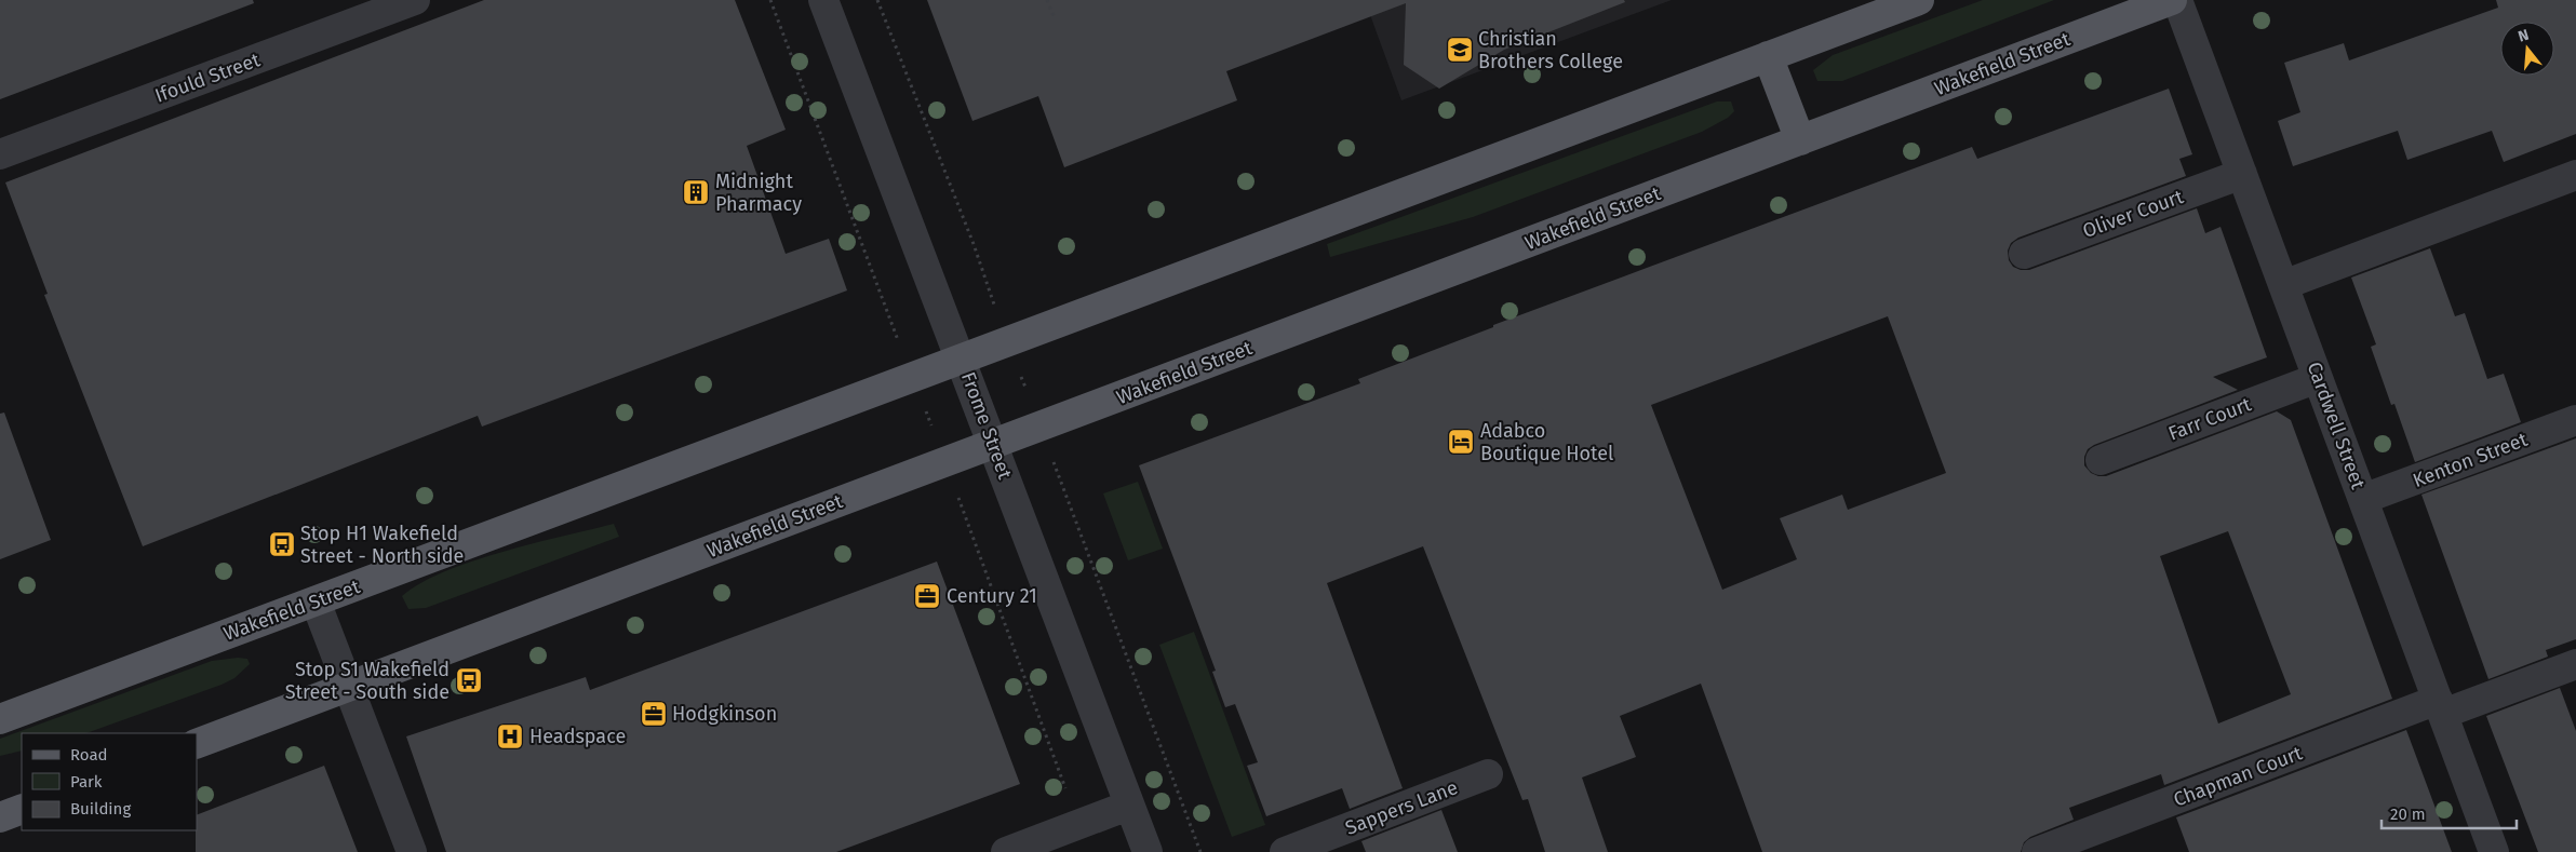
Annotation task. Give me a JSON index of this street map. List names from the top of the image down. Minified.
{"streets":{"main road":["Wakefield Street"],"street":["Ifould Street","Oliver Court","Farr Court","Frome Street","Cardwell Street","Kenton Street","Chapman Court","Sappers Lane"]},"crossings":[["Wakefield Street","Frome Street"],["Oliver Court","Cardwell Street"],["Farr Court","Cardwell Street"],["Cardwell Street","Kenton Street"],["Cardwell Street","Chapman Court"]],"places":{"school or university":["Christian Brothers College"],"building":["Midnight Pharmacy"],"hotel":["Adabco Boutique Hotel"],"bus stop":["Stop H1 Wakefield Street - North side","Stop S1 Wakefield Street - South side"],"office":["Century 21","Hodgkinson"],"hospital":["Headspace"]},"legend":["Road","Park","Building"],"scale_bar":"20 m","north":"top"}
